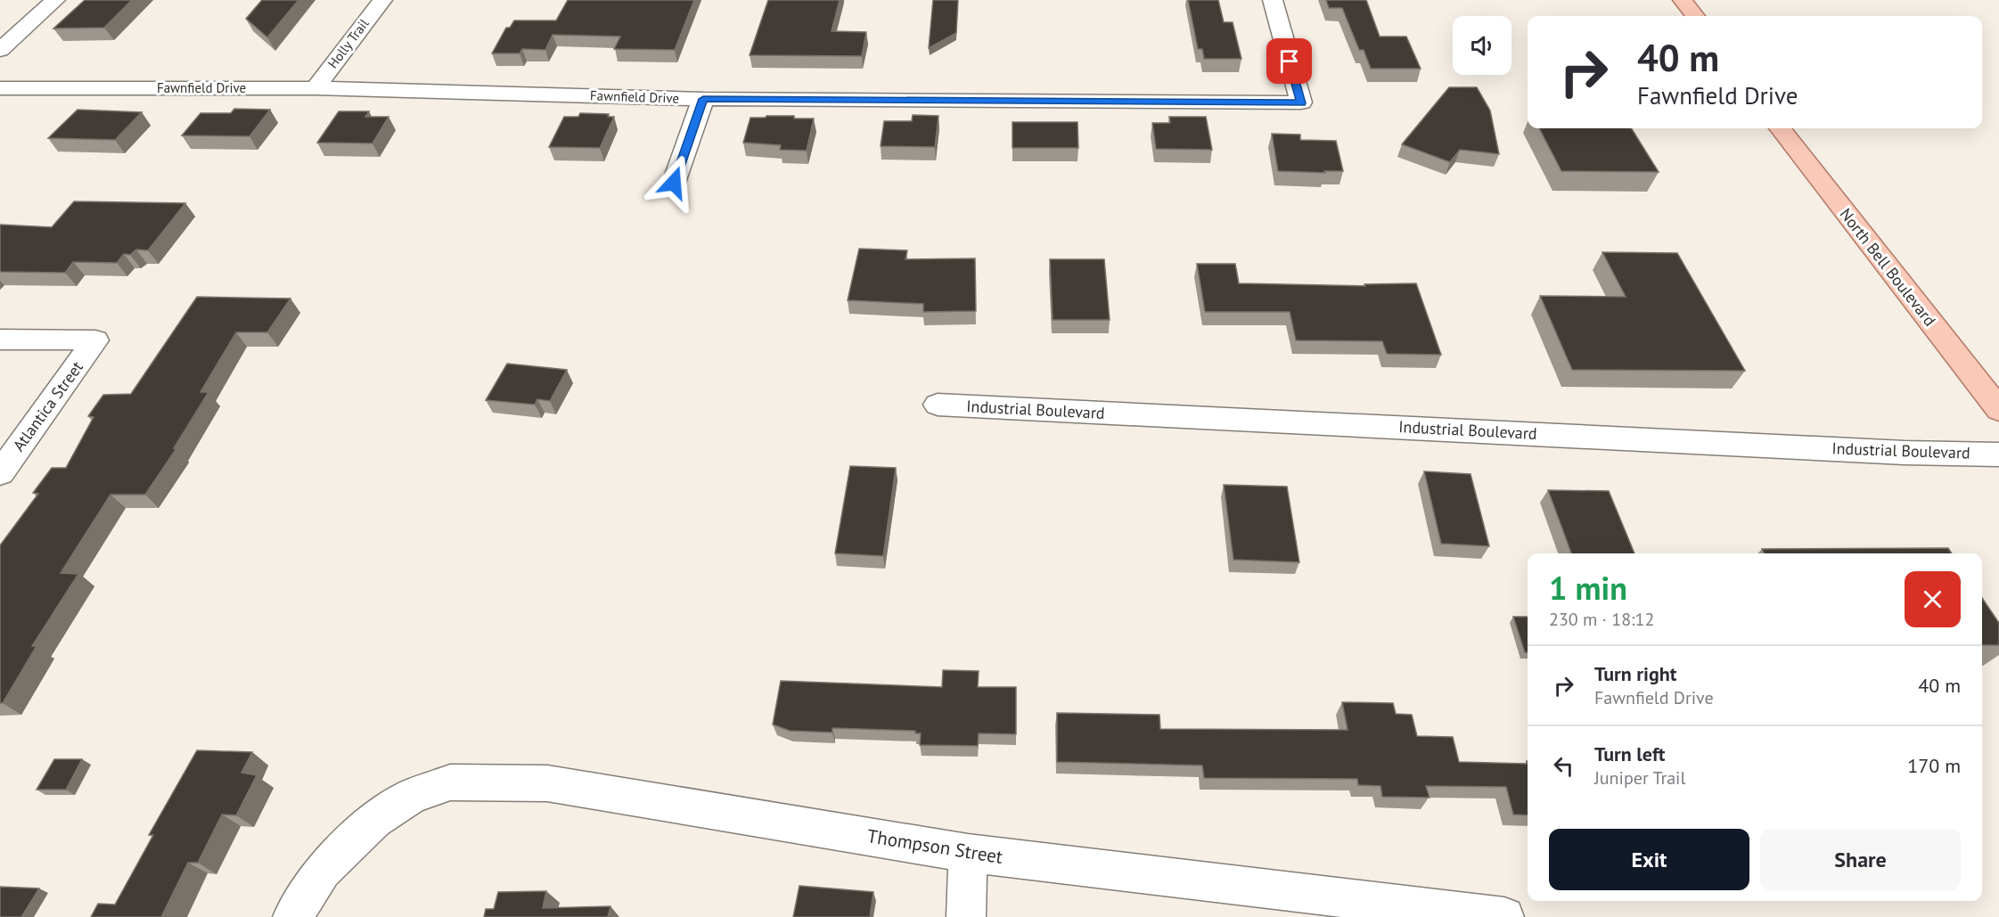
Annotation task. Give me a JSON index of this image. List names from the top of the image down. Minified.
{"streets":{"main road":["North Bell Boulevard"],"street":["Holly Trail","Fawnfield Drive","Atlantica Street","Industrial Boulevard","Thompson Street"]},"crossings":[["Holly Trail","Fawnfield Drive"]],"page":{"turn":["40 m","Fawnfield Drive"],"heading":["1 min","230 m · 18:12"],"list":[{"name":"Turn right","note":"Fawnfield Drive","value":"40 m"},{"name":"Turn left","note":"Juniper Trail","value":"170 m"}],"buttons":["Exit","Share"]}}
